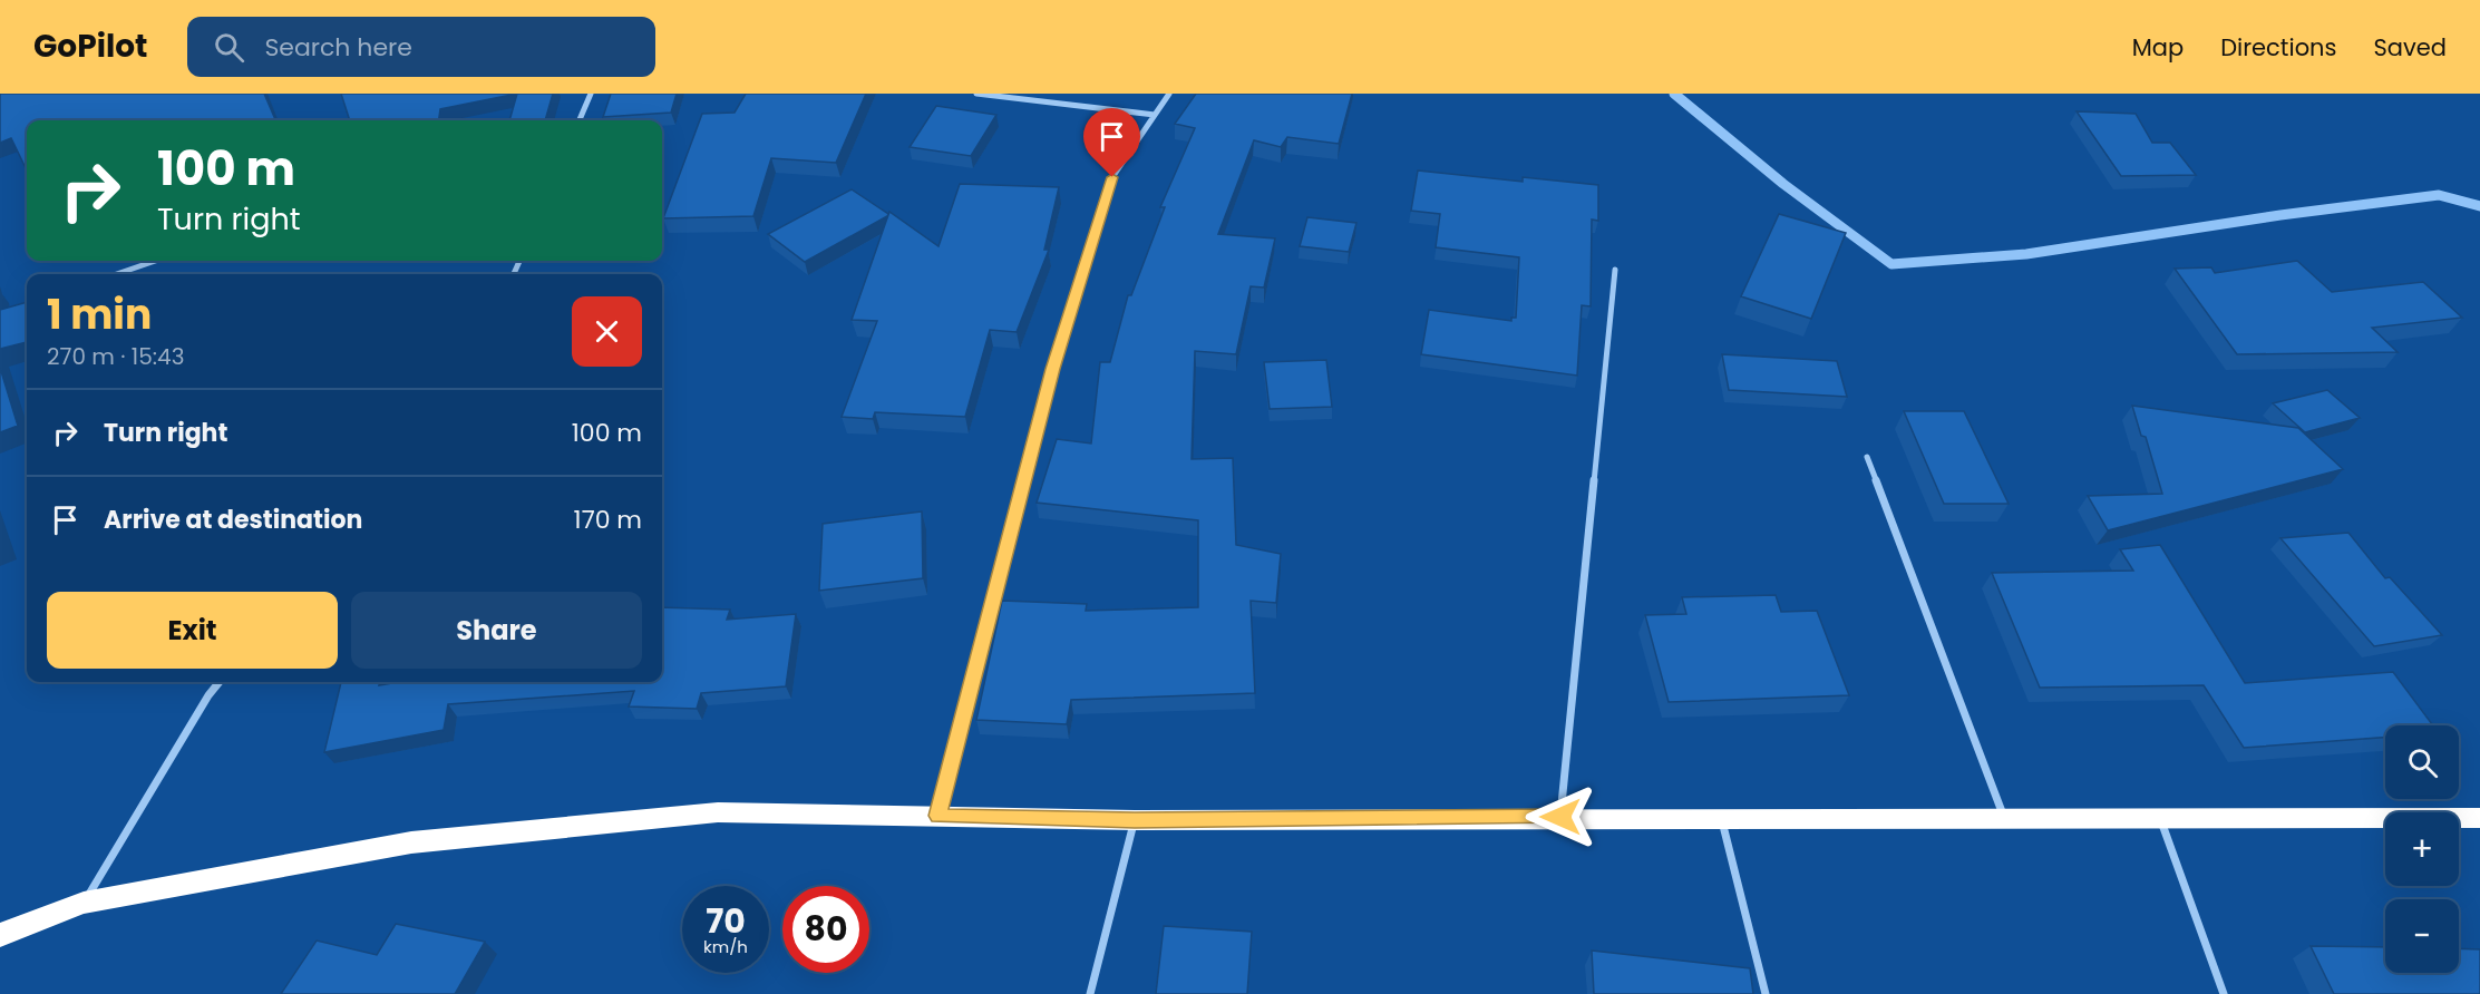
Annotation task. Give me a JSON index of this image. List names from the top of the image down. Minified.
{"page":{"header":"GoPilot","search":"Search here","nav":["Map","Directions","Saved"],"turn":["100 m","Turn right"],"heading":["1 min","270 m · 15:43"],"list":[{"name":"Turn right","value":"100 m"},{"name":"Arrive at destination","value":"170 m"}],"buttons":["Exit","Share"],"map_buttons":["+","−"],"speed":"70 km/h","limit":"80"}}
